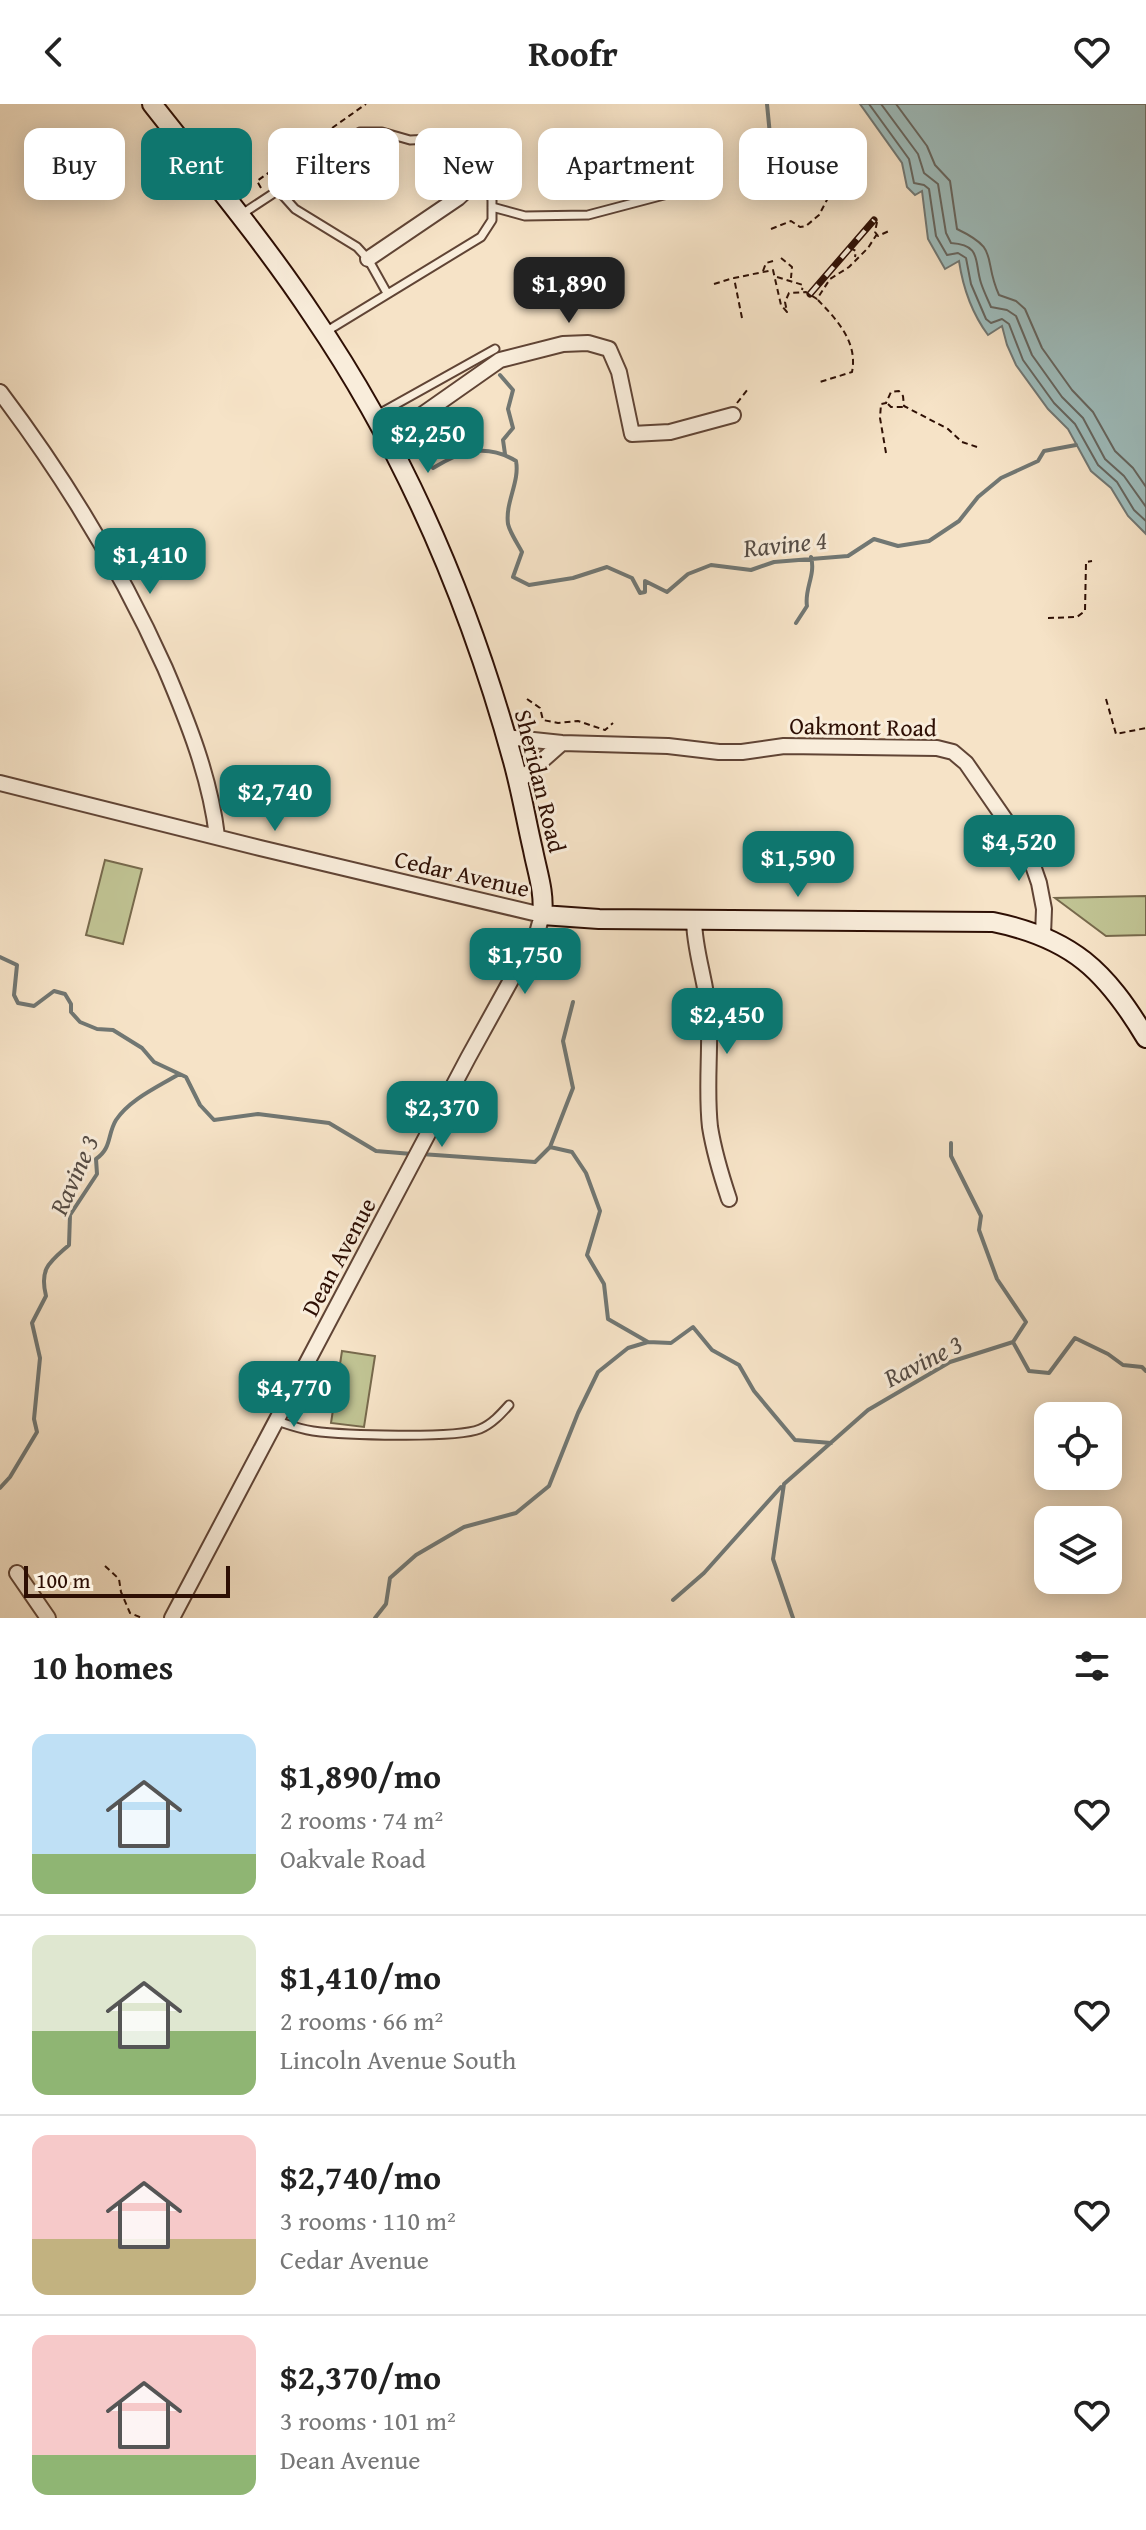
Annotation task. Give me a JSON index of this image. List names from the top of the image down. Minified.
{"streets":{"street":["Oakmont Road","Sheridan Road","Cedar Avenue","Dean Avenue"]},"crossings":[["Oakmont Road","Sheridan Road"],["Sheridan Road","Cedar Avenue"],["Sheridan Road","Dean Avenue"],["Cedar Avenue","Dean Avenue"]],"water":["Ravine 4","Ravine 3"],"scale_bar":"100 m","page":{"header":"Roofr","chip":["Buy","Rent","Filters","New","Apartment","House"],"price":["$1,890","$2,250","$1,410","$2,740","$4,520","$1,590","$1,750","$2,450","$2,370","$4,770"],"scale":"100 m","heading":"10 homes","list":[{"name":"$1,890/mo","note":"2 rooms · 74 m² · Oakvale Road"},{"name":"$1,410/mo","note":"2 rooms · 66 m² · Lincoln Avenue South"},{"name":"$2,740/mo","note":"3 rooms · 110 m² · Cedar Avenue"},{"name":"$2,370/mo","note":"3 rooms · 101 m² · Dean Avenue"}]}}
